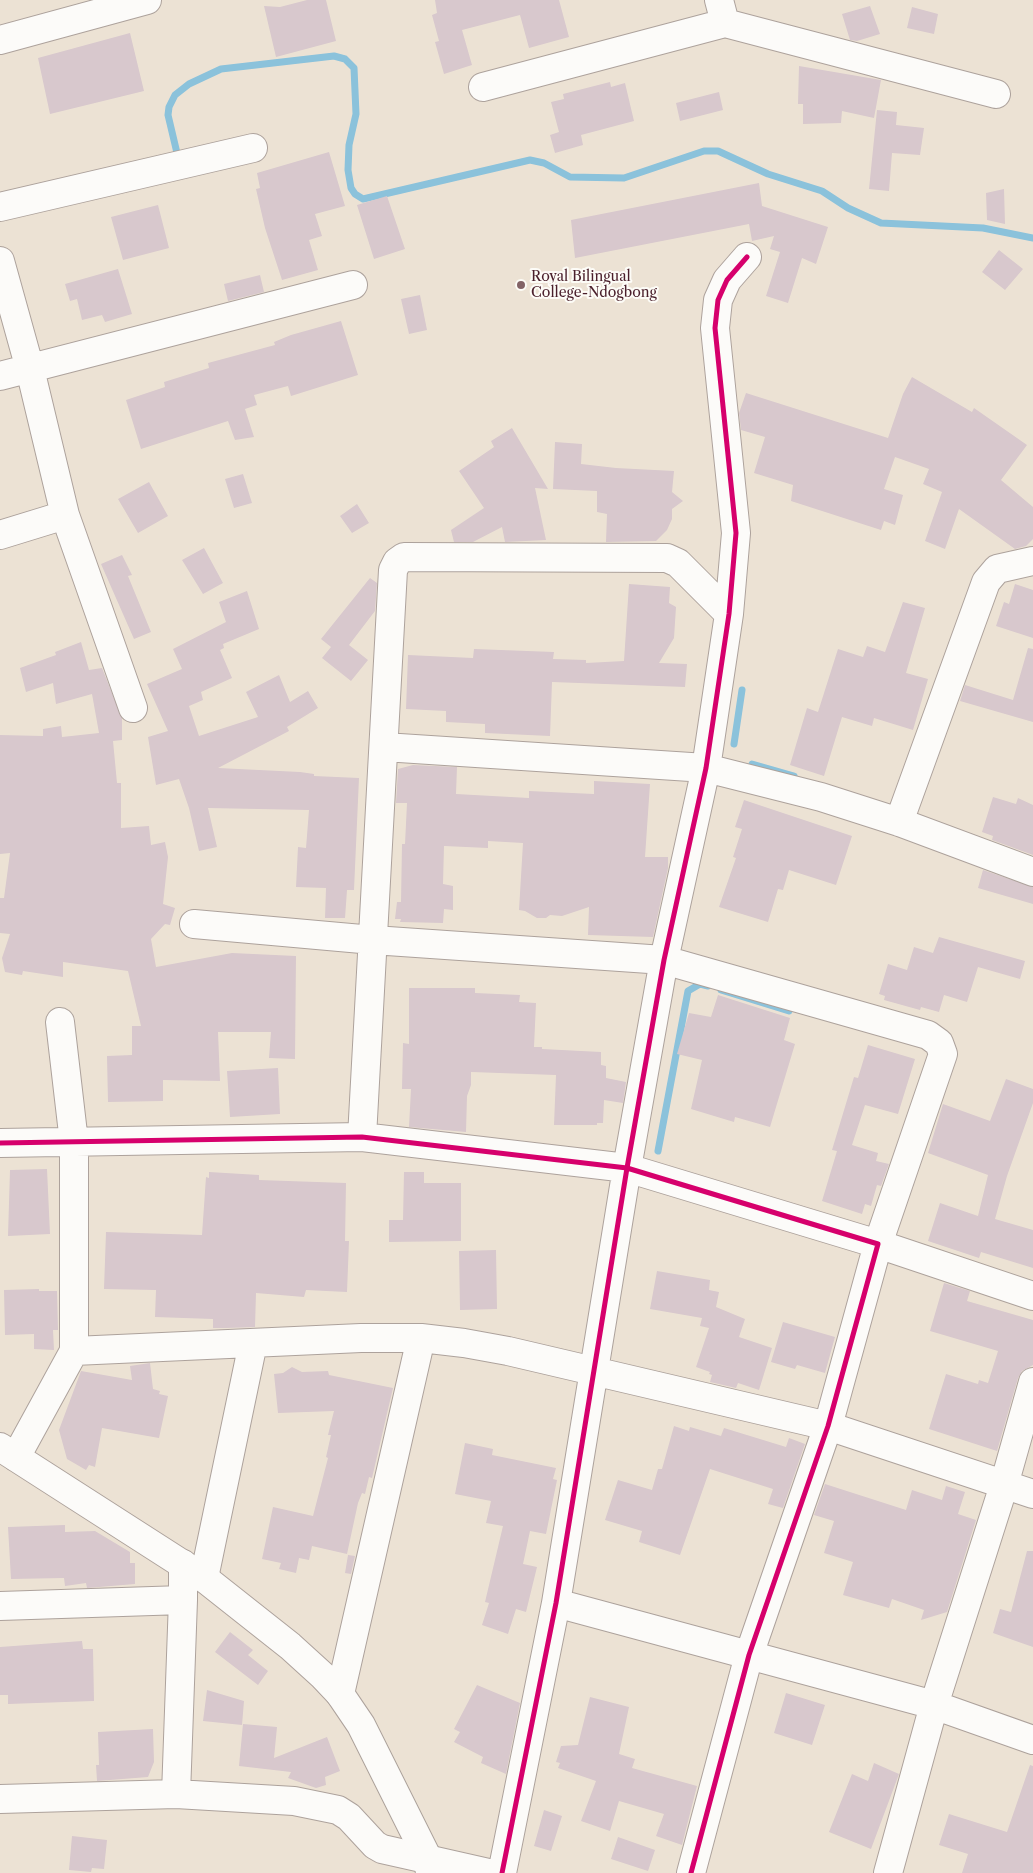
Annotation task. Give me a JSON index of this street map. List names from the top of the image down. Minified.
{"places":["Royal Bilingual College-Ndogbong"]}
